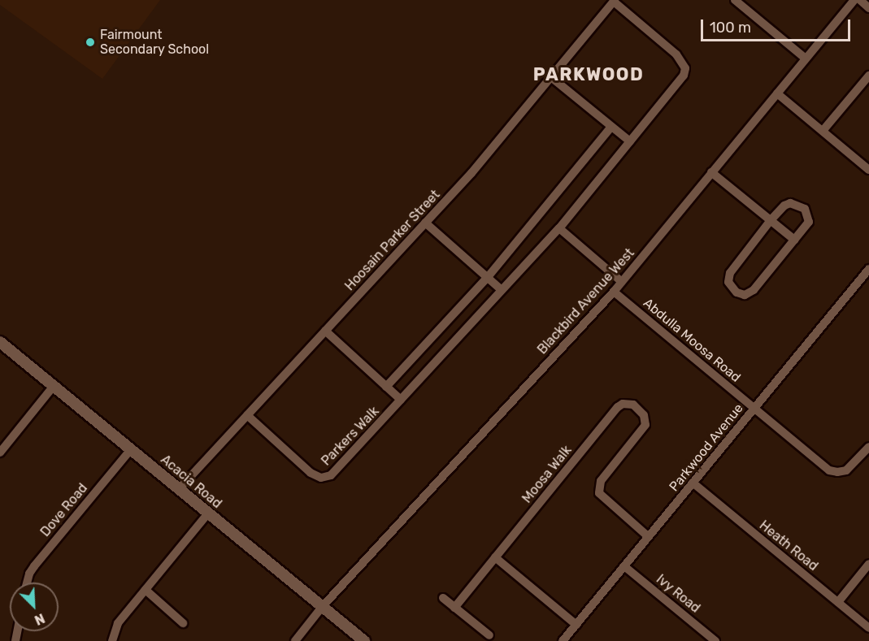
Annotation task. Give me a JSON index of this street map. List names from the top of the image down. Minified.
{"streets":{"street":["Hoosain Parker Street","Blackbird Avenue West","Abdulla Moosa Road","Parkers Walk","Parkwood Avenue","Moosa Walk","Acacia Road","Dove Road","Heath Road","Ivy Road"]},"crossings":[["Hoosain Parker Street","Parkers Walk"],["Hoosain Parker Street","Acacia Road"],["Blackbird Avenue West","Abdulla Moosa Road"],["Blackbird Avenue West","Acacia Road"],["Abdulla Moosa Road","Parkwood Avenue"],["Parkwood Avenue","Moosa Walk"],["Parkwood Avenue","Heath Road"],["Parkwood Avenue","Ivy Road"],["Acacia Road","Dove Road"]],"districts":["PARKWOOD"],"places":["Fairmount Secondary School"],"scale_bar":"100 m","north":"bottom right"}
